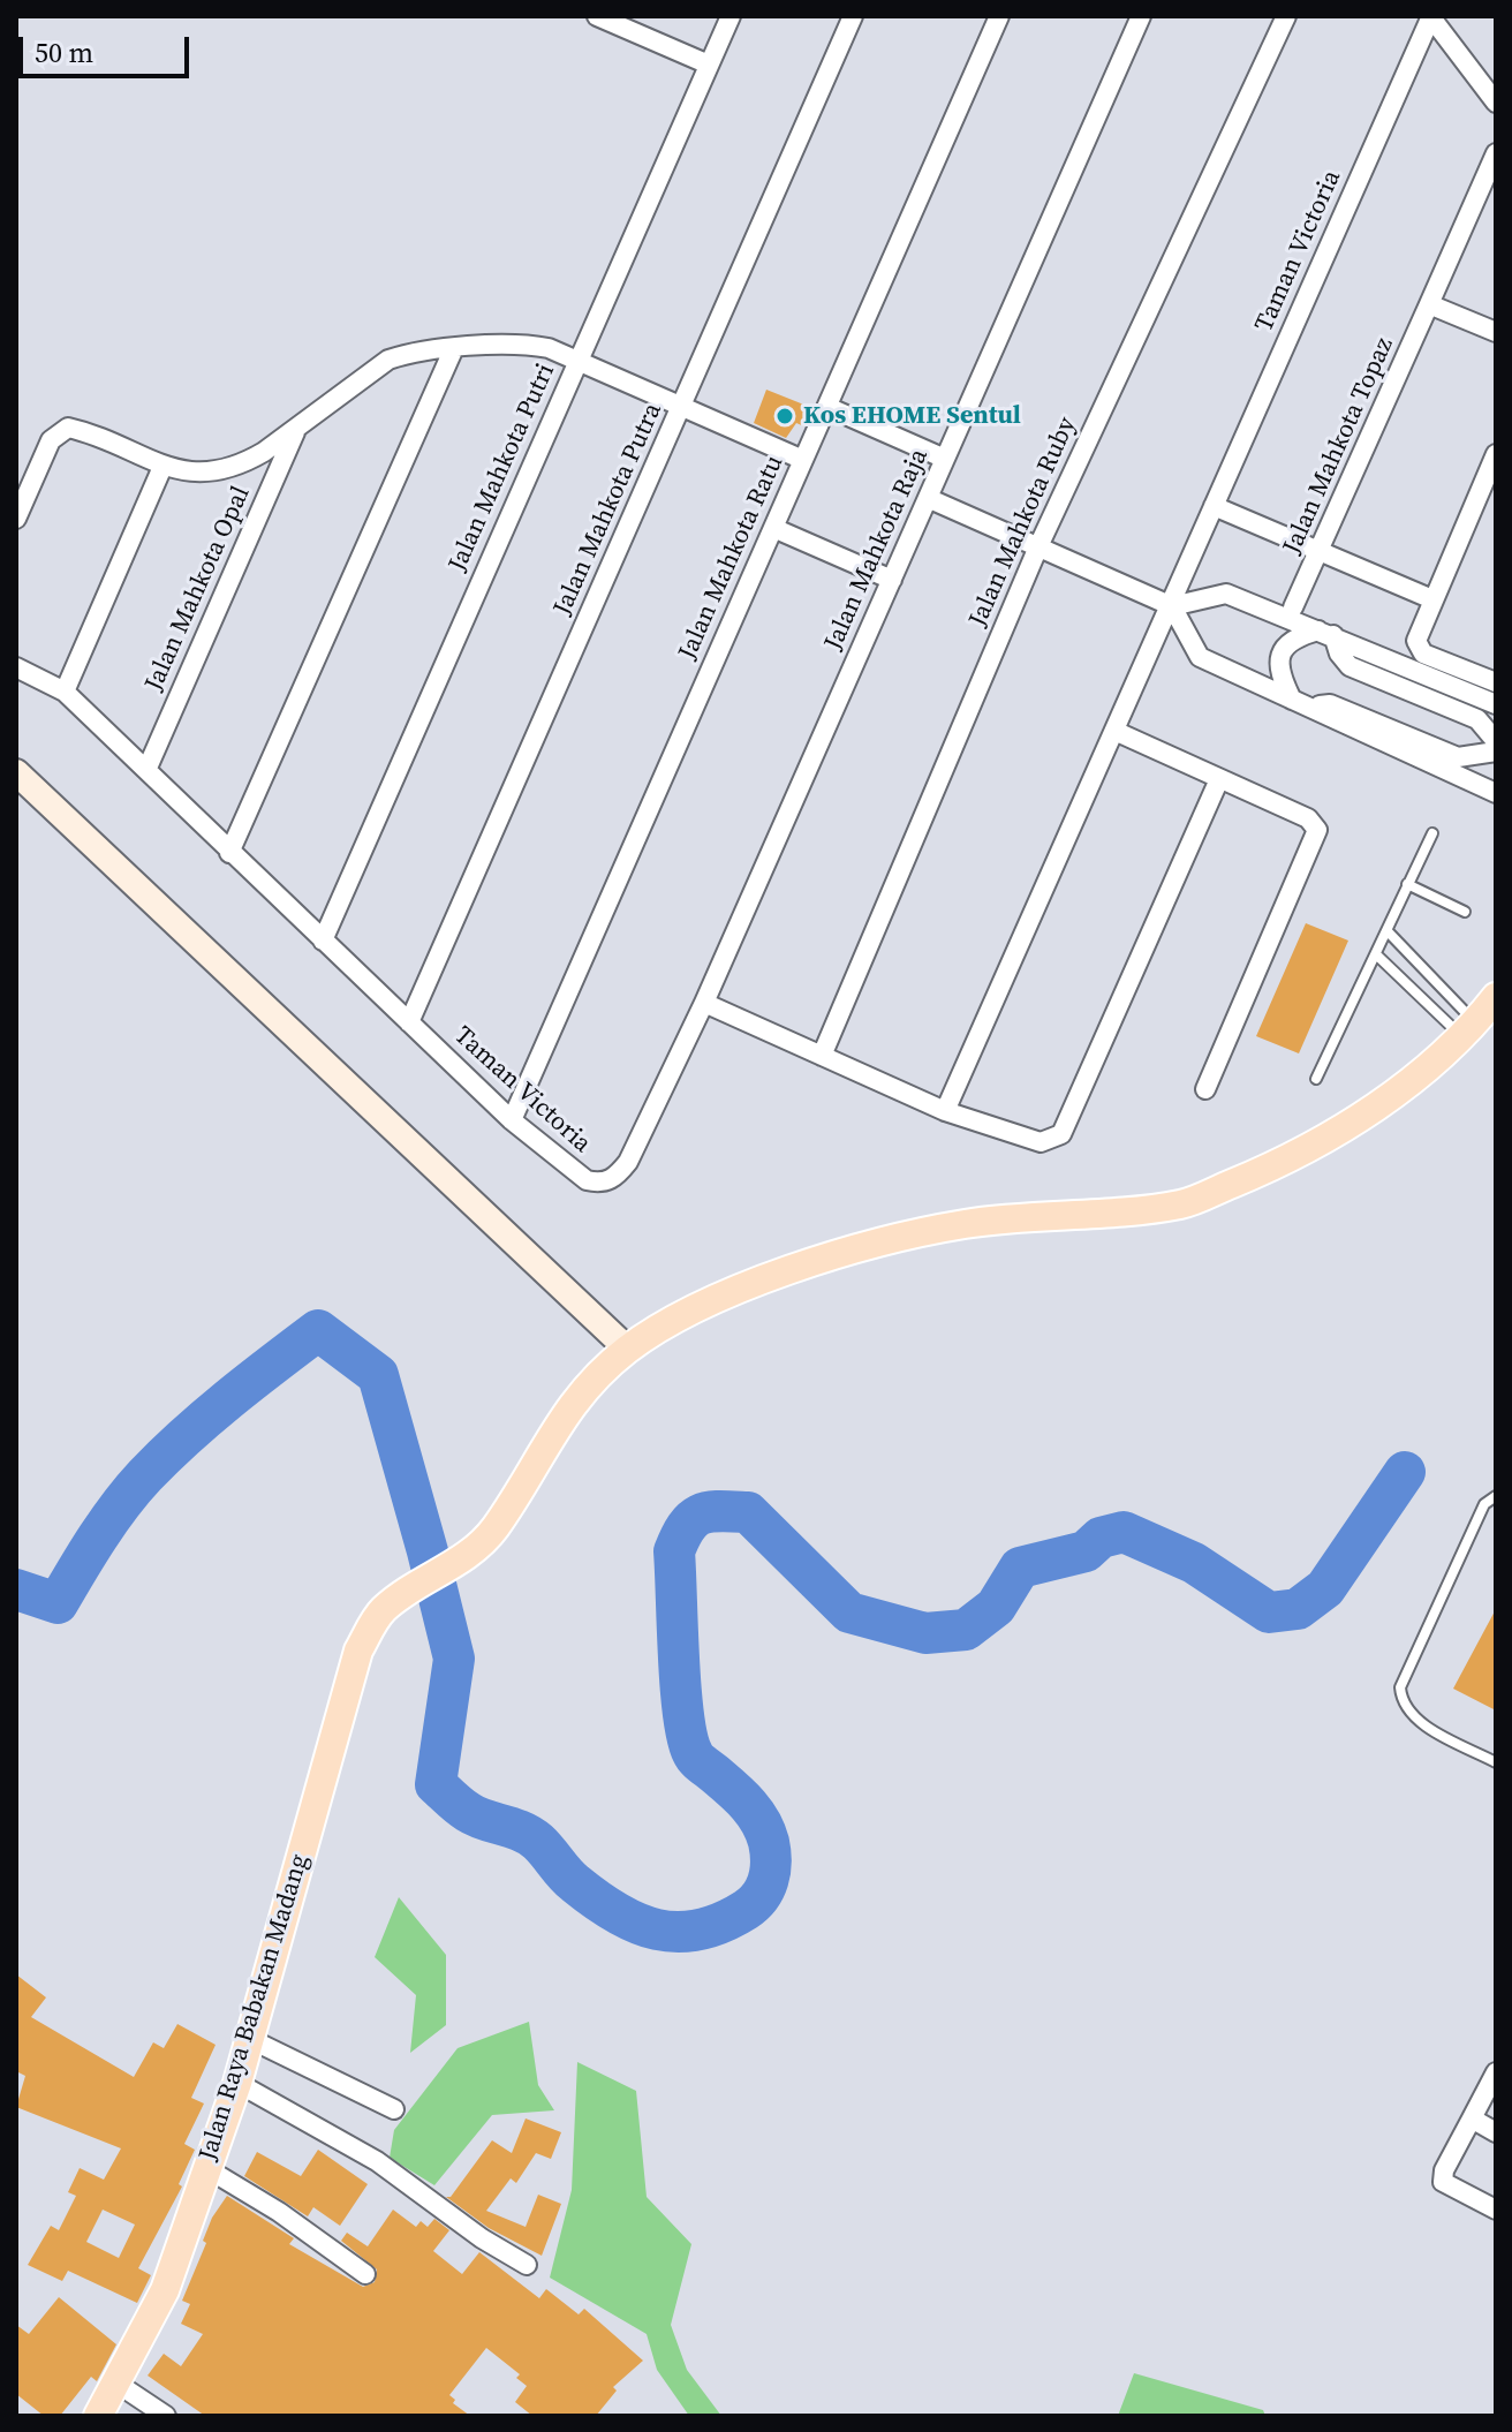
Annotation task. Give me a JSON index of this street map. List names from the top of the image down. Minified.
{"streets":{"main road":["Jalan Raya Babakan Madang"],"street":["Taman Victoria","Jalan Mahkota Topaz","Jalan Mahkota Putri","Jalan Mahkota Putra","Jalan Mahkota Ruby","Jalan Mahkota Raja","Jalan Mahkota Ratu","Jalan Mahkota Opal"]},"crossings":[["Taman Victoria","Jalan Mahkota Putri"],["Taman Victoria","Jalan Mahkota Putra"],["Taman Victoria","Jalan Mahkota Raja"],["Taman Victoria","Jalan Mahkota Ratu"],["Taman Victoria","Jalan Mahkota Opal"]],"places":["Kos EHOME Sentul"],"scale_bar":"50 m"}
